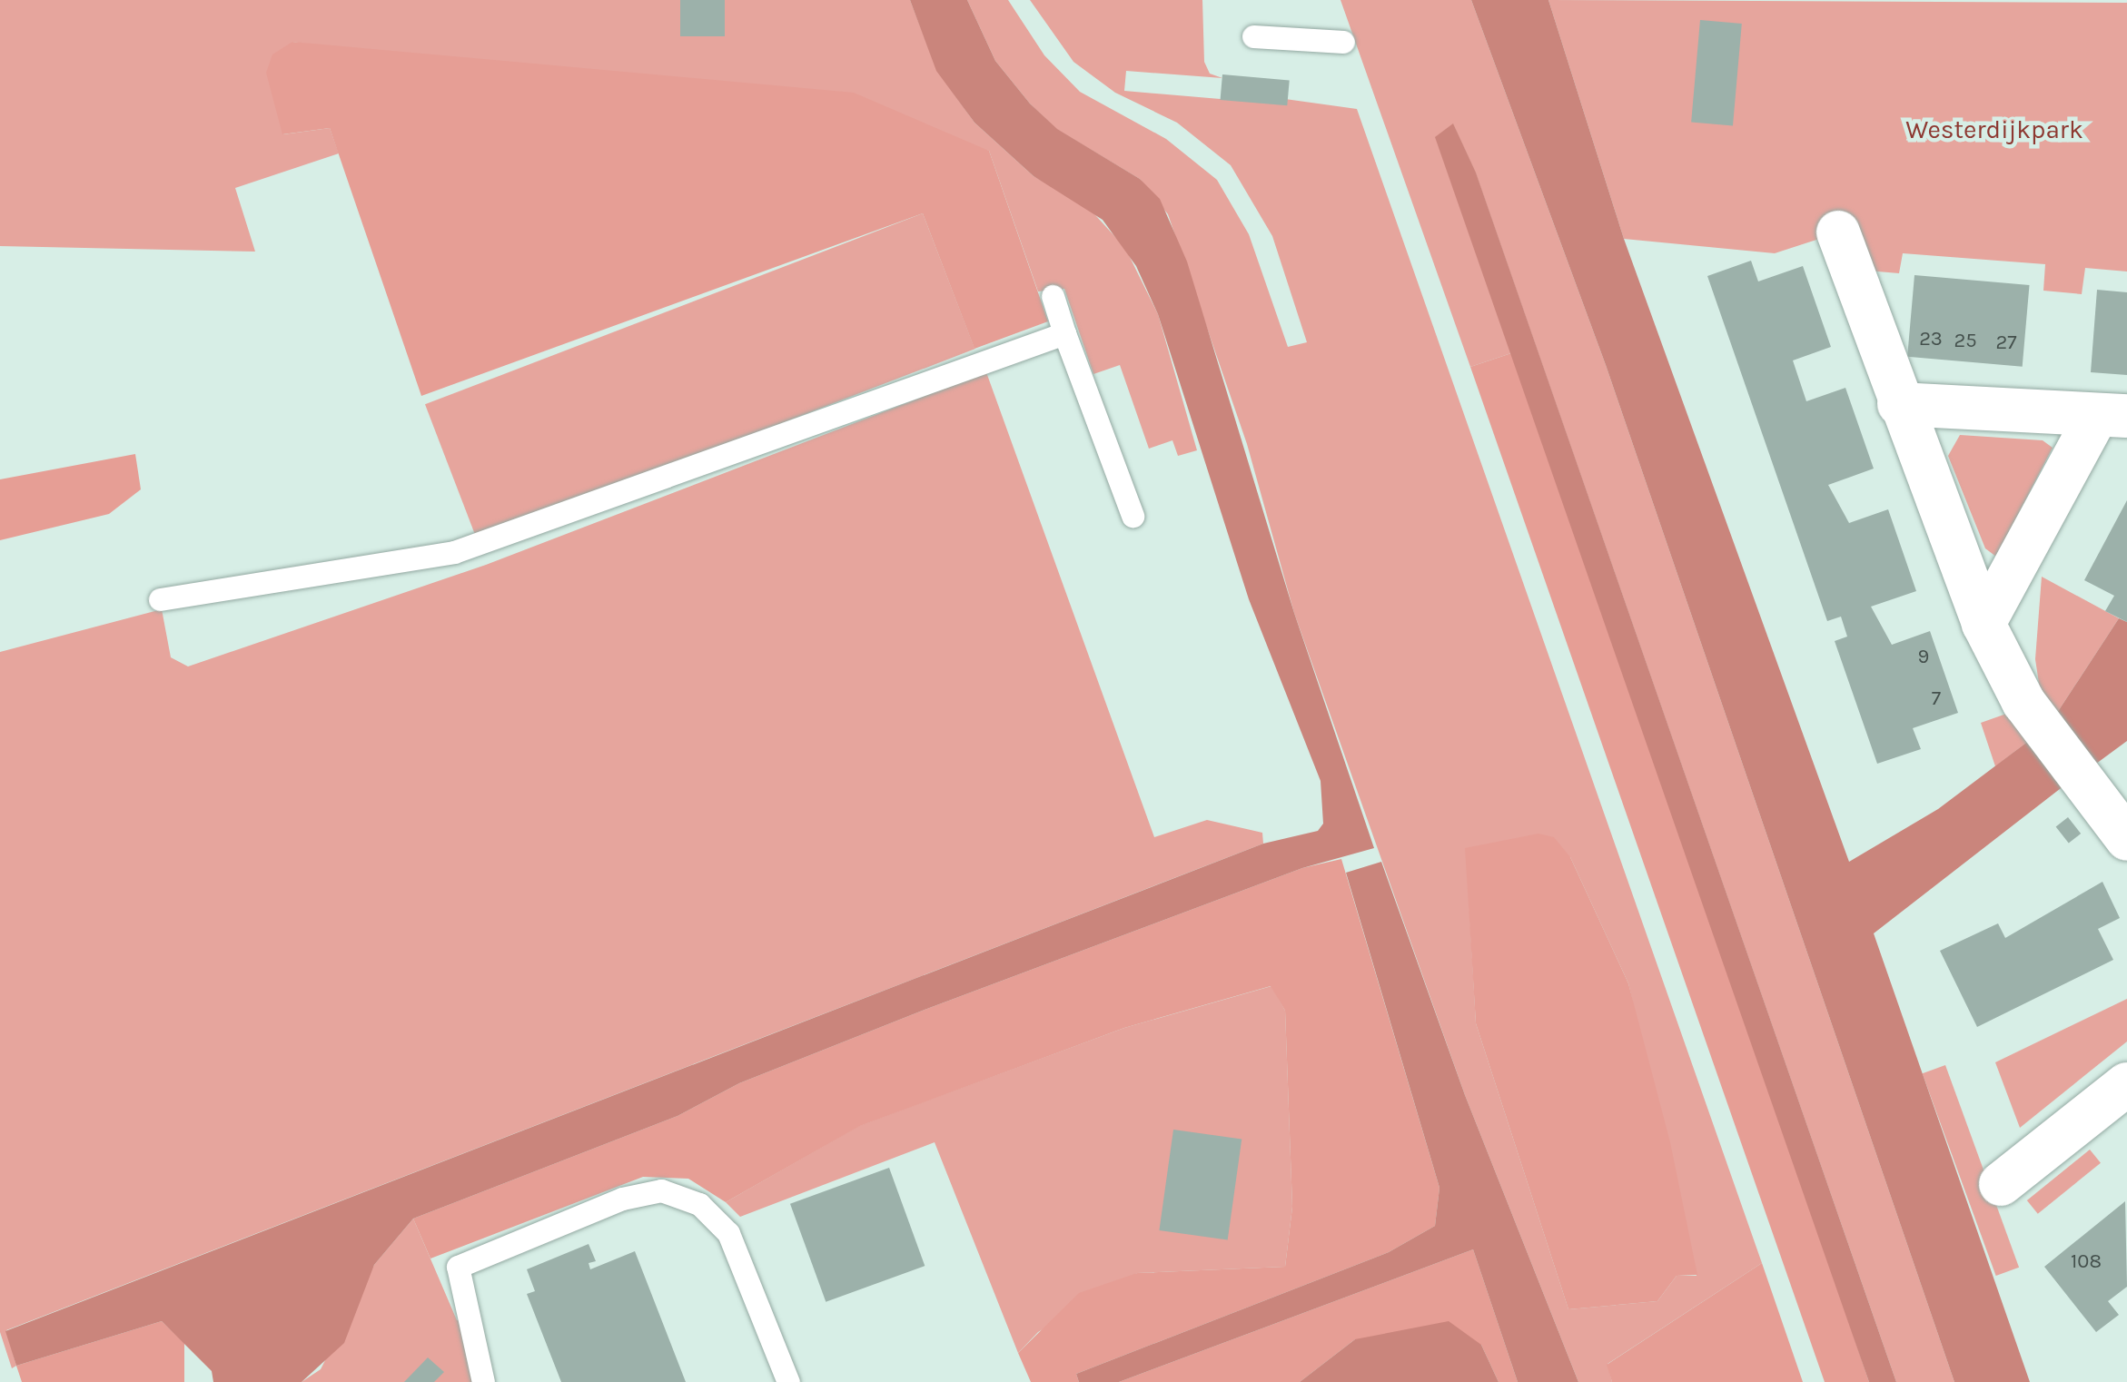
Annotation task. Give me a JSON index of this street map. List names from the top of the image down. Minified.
{"parks":["Westerdijkpark"],"house_numbers":["23","25","27","9","7","108"]}
